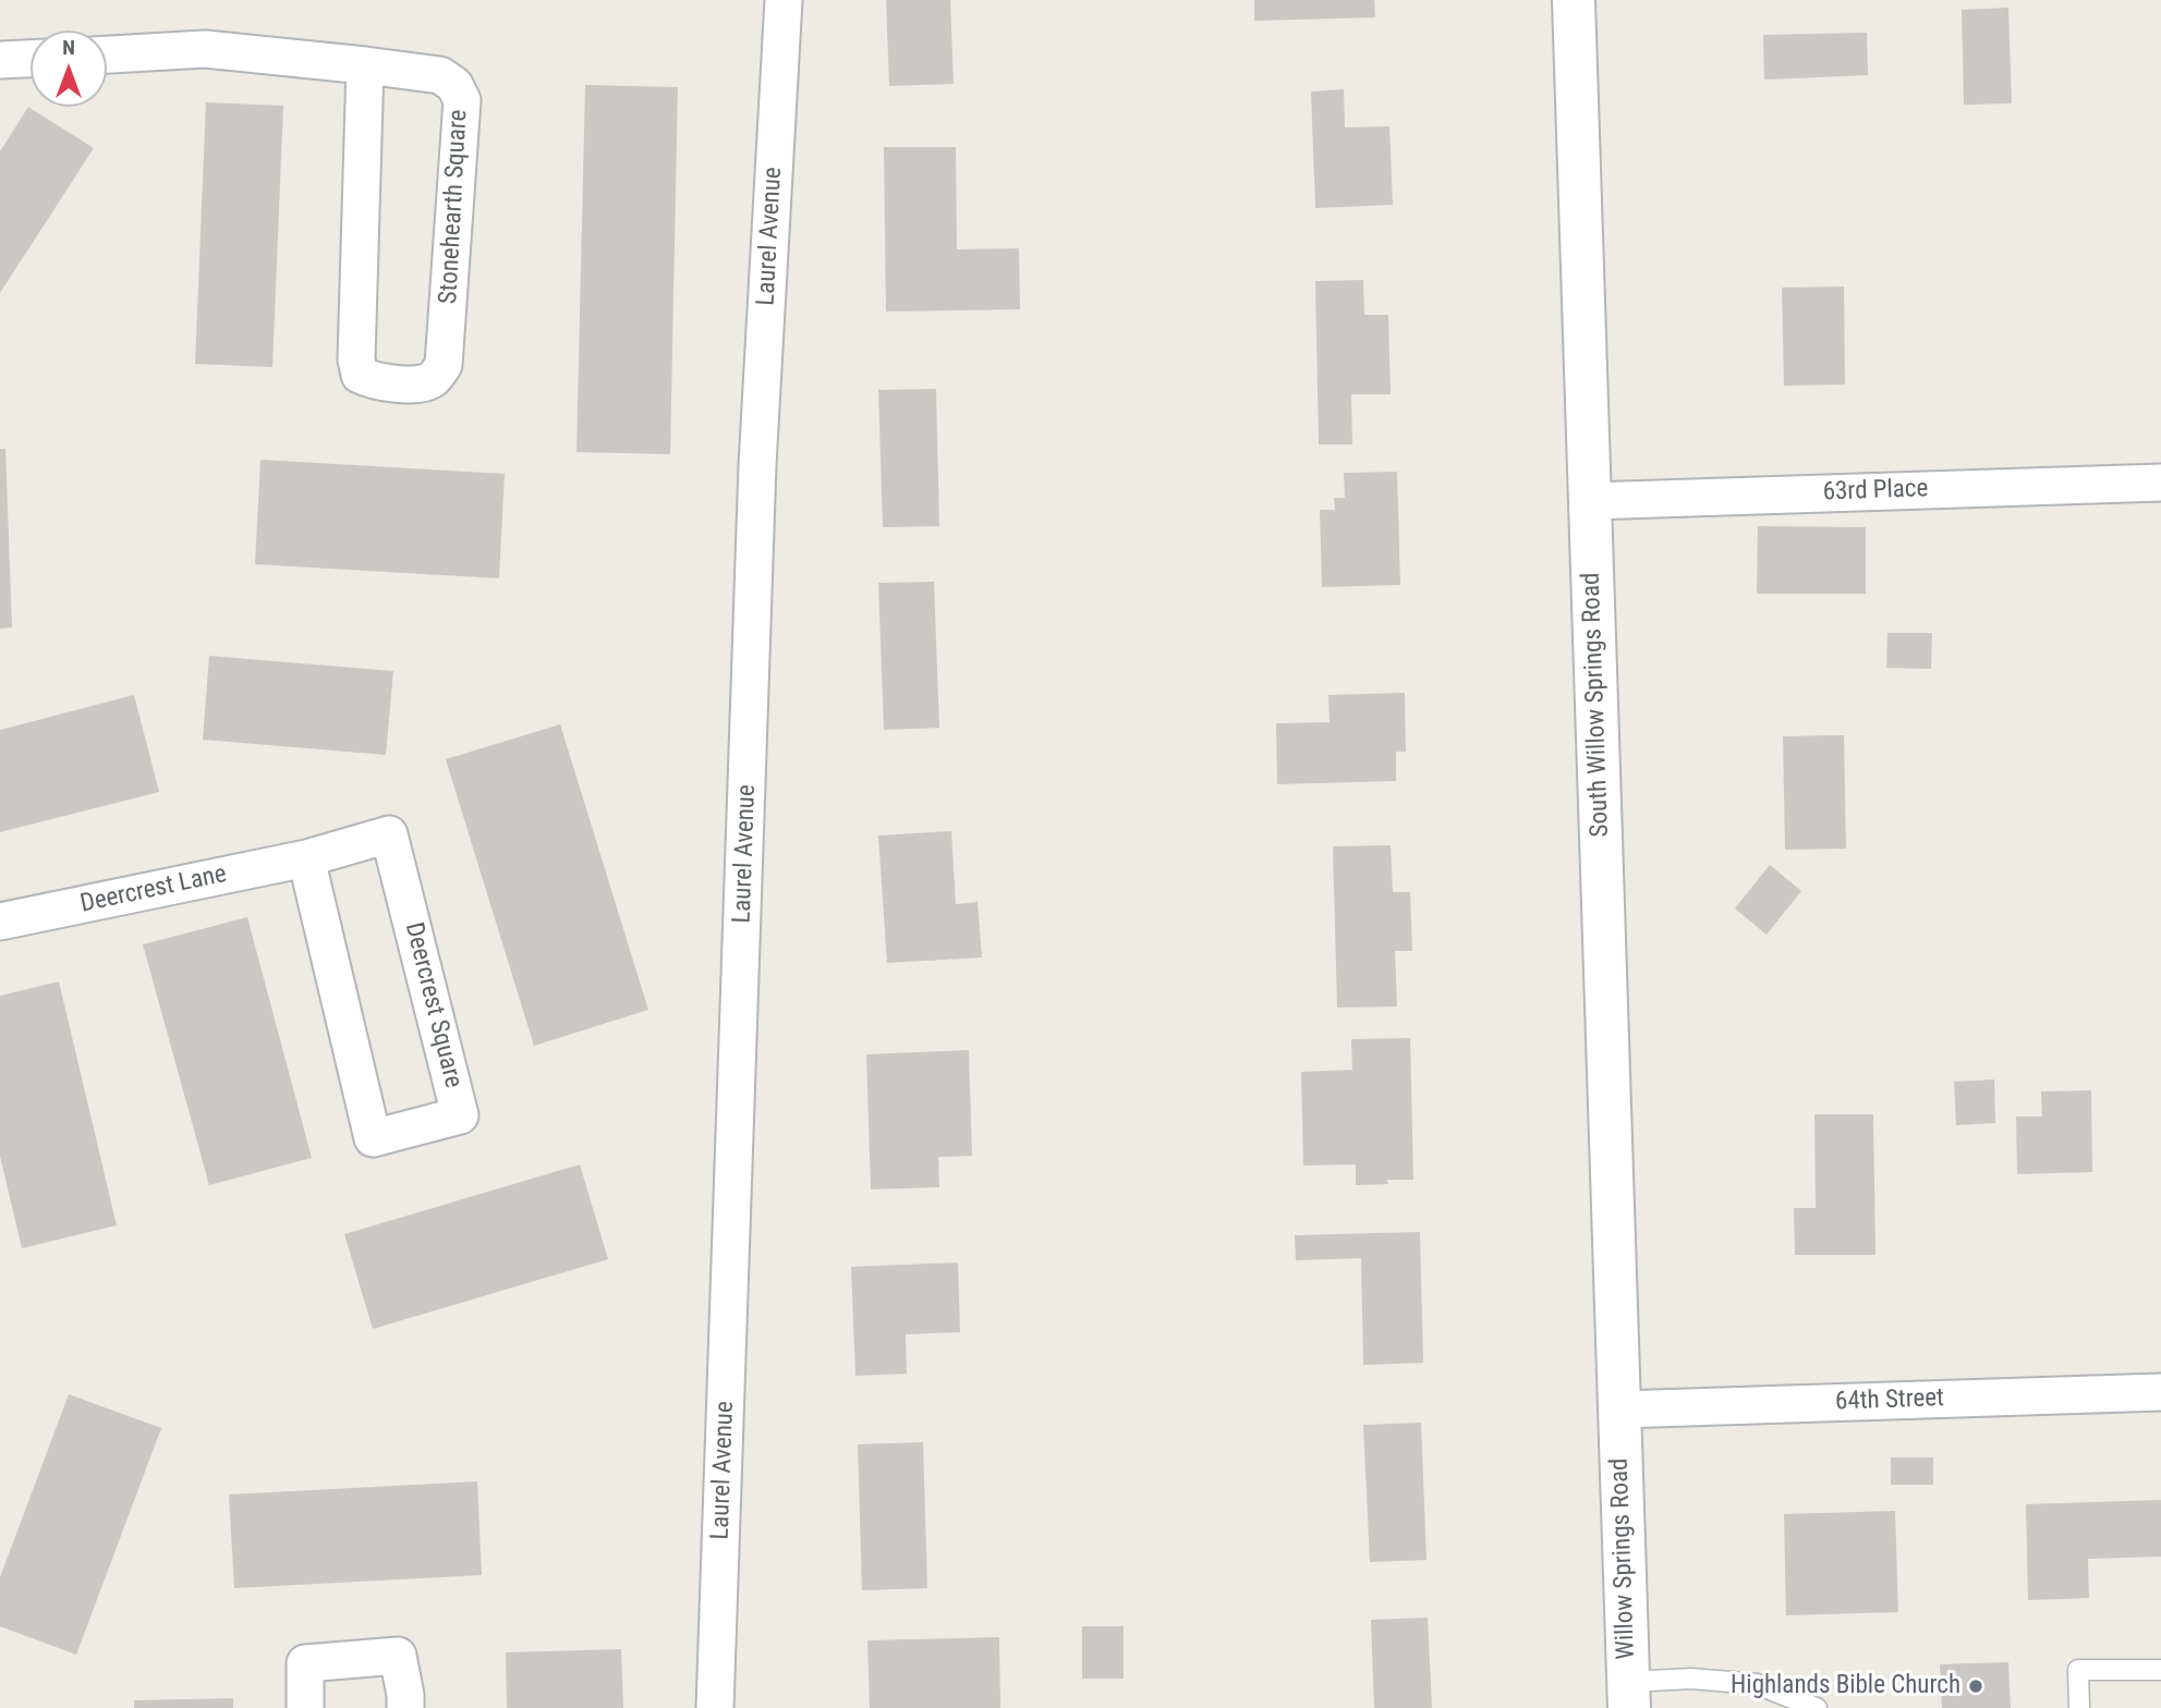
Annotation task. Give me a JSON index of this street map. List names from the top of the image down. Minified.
{"streets":{"street":["Stonehearth Square","Laurel Avenue","63rd Place","South Willow Springs Road","Deercrest Lane","Deercrest Square","64th Street","Willow Springs Road"]},"crossings":[["63rd Place","South Willow Springs Road"],["South Willow Springs Road","64th Street"],["South Willow Springs Road","Willow Springs Road"],["Deercrest Lane","Deercrest Square"],["64th Street","Willow Springs Road"]],"places":["Highlands Bible Church"],"north":"top"}
